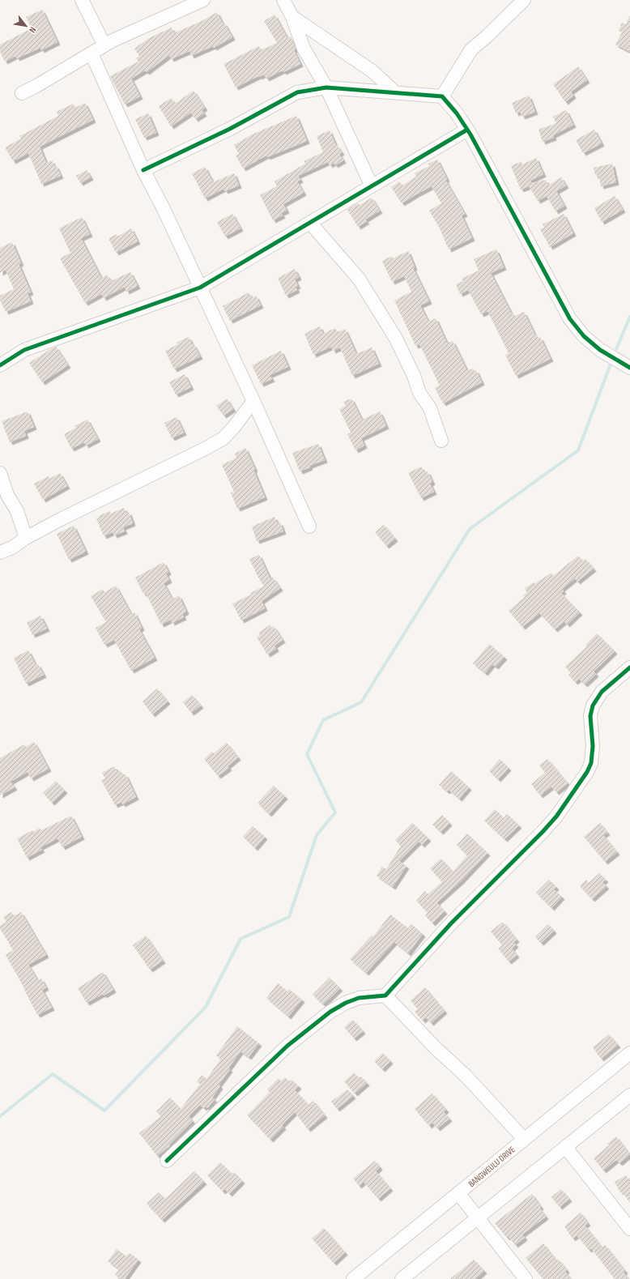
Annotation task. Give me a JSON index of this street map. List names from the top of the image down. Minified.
{"streets":{"street":["BANGWEULU DRIVE"]},"north":"bottom right"}
